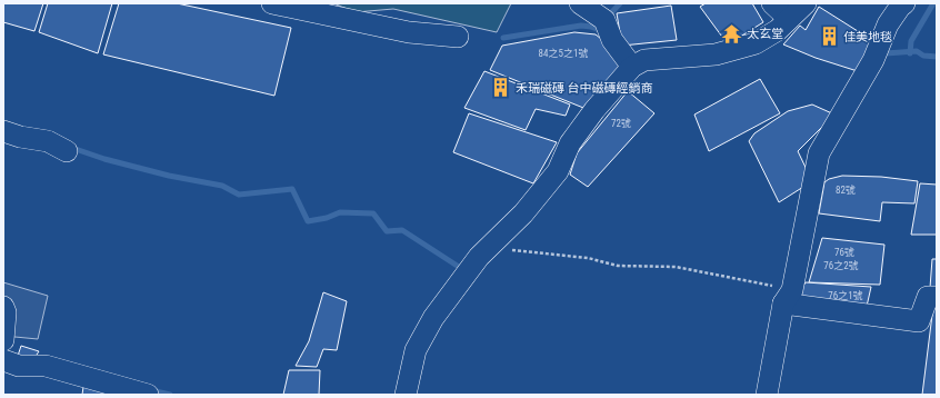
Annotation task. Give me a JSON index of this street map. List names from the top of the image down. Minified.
{"places":{"temple":["太玄堂"],"building":["佳美地毯","禾瑞磁磚 台中磁磚經銷商"]},"house_numbers":["84之5之1號","72號","82號","76號","76之2號","76之1號"]}
